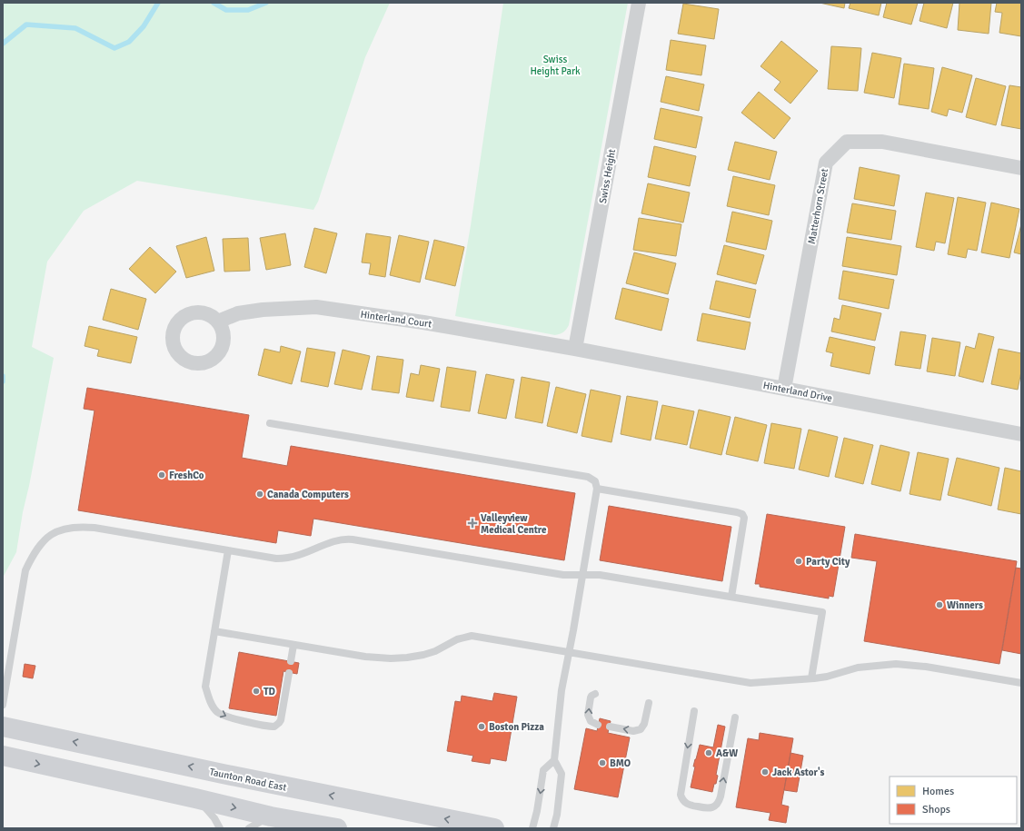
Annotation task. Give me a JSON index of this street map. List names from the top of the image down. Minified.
{"streets":{"main road":["Taunton Road East"],"street":["Swiss Height","Matterhorn Street","Hinterland Court","Hinterland Drive"]},"crossings":[["Swiss Height","Hinterland Court"],["Swiss Height","Hinterland Drive"],["Matterhorn Street","Hinterland Drive"],["Hinterland Court","Hinterland Drive"]],"parks":["Swiss Height Park"],"places":{"other":["FreshCo","Canada Computers","Party City","Winners","TD","Boston Pizza","A&W","BMO","Jack Astor's"],"health":["Valleyview Medical Centre"]},"legend":["Homes","Shops"]}
